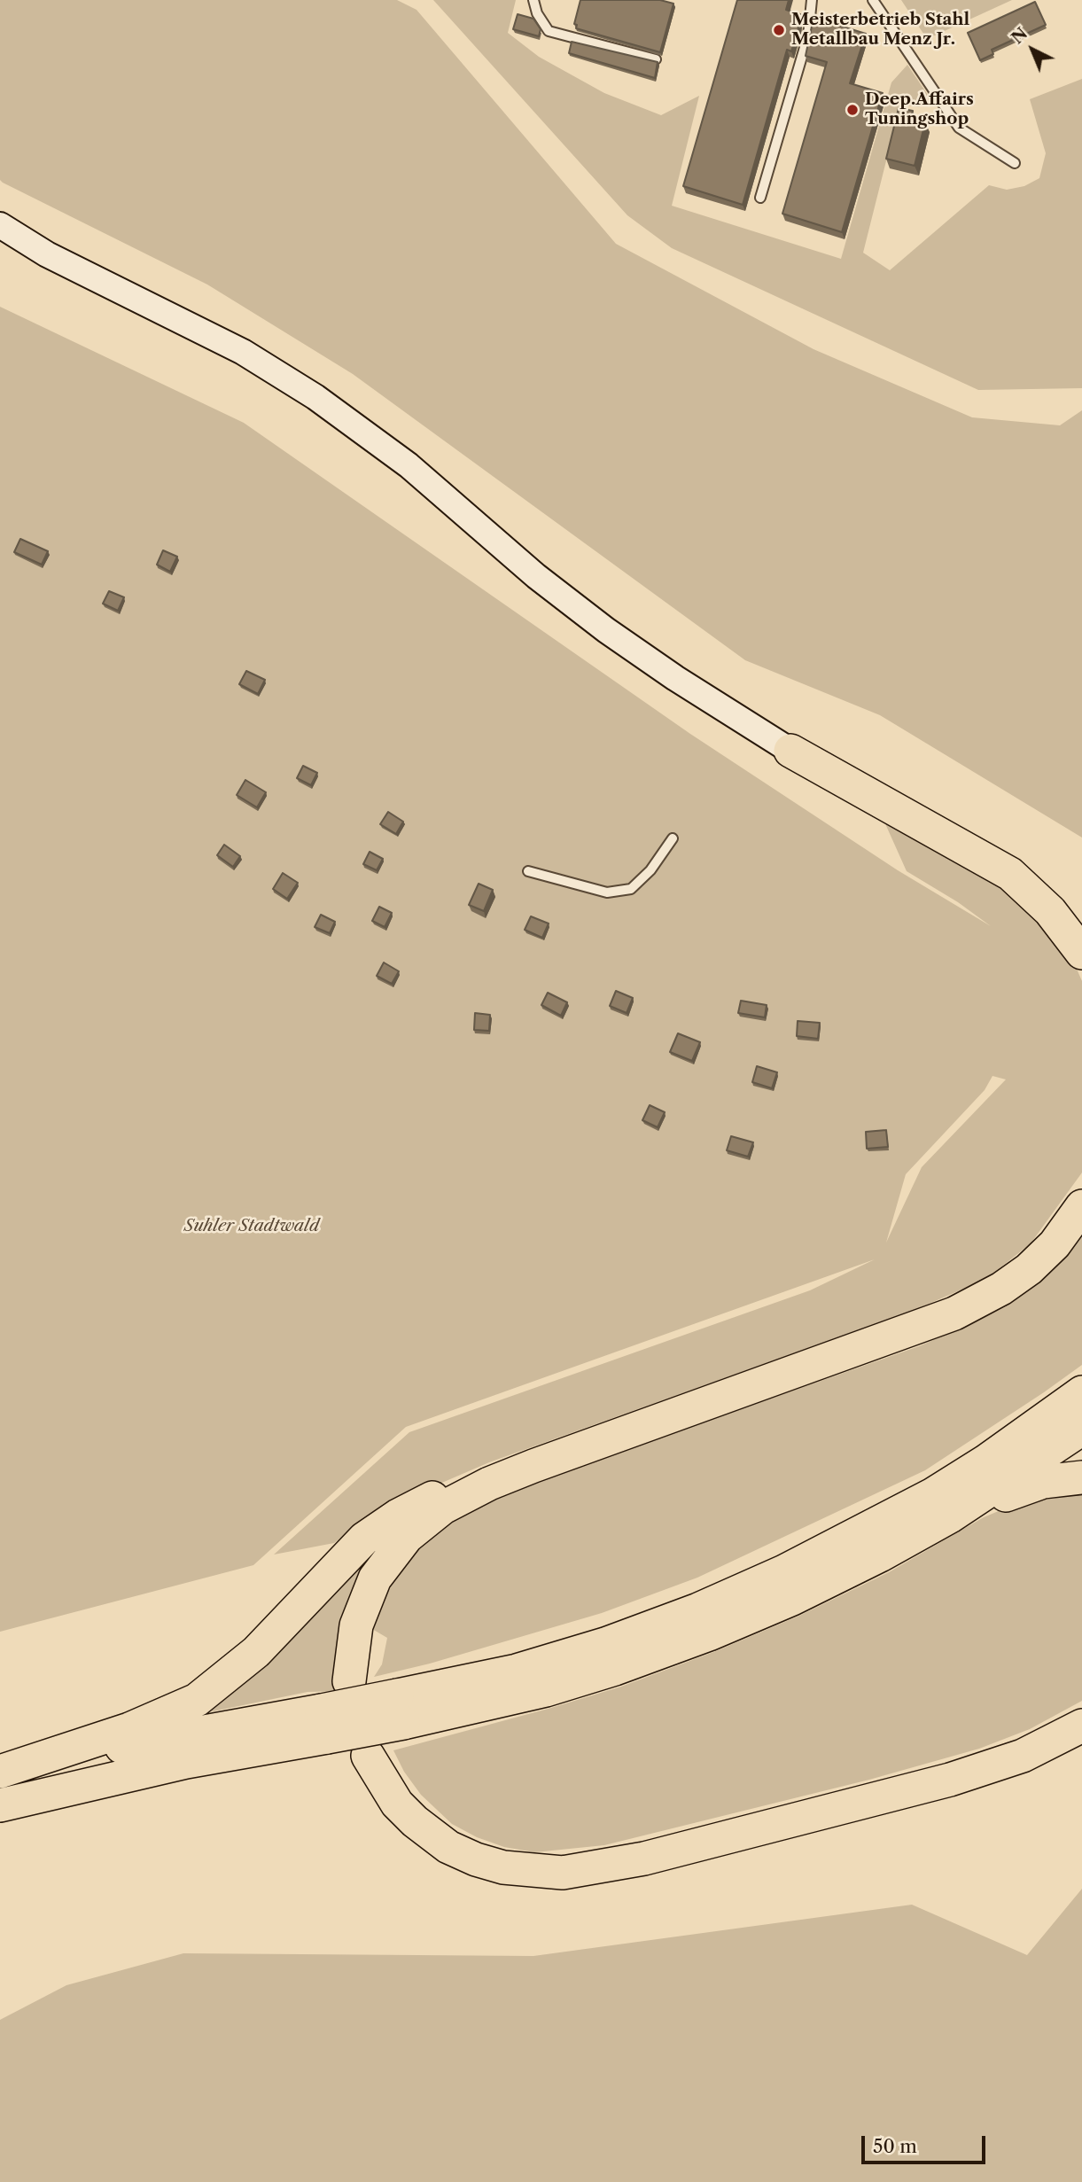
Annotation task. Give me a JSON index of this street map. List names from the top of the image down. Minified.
{"parks":["Suhler Stadtwald"],"places":["Meisterbetrieb Stahl Metallbau Menz Jr.","Deep.Affairs Tuningshop"],"scale_bar":"50 m","north":"top left"}
